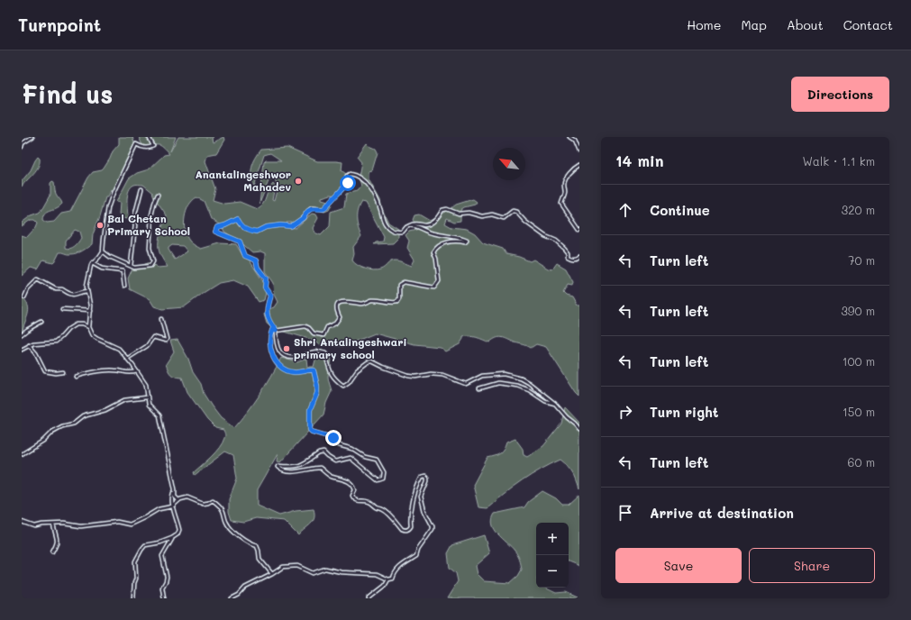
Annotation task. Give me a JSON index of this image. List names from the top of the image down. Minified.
{"places":["Anantalingeshwor Mahadev","Bal Chetan Primary School","Shri Antalingeshwari primary school"],"north":"top left","page":{"header":"Turnpoint","nav":["Home","Map","About","Contact"],"buttons":["Directions",["Save","Share"]],"title":"Find us","heading":["14 min","Walk · 1.1 km"],"list":[["Continue","320 m"],["Turn left","70 m"],["Turn left","390 m"],["Turn left","100 m"],["Turn right","150 m"],["Turn left","60 m"],"Arrive at destination"],"map_buttons":["+","−"]}}
